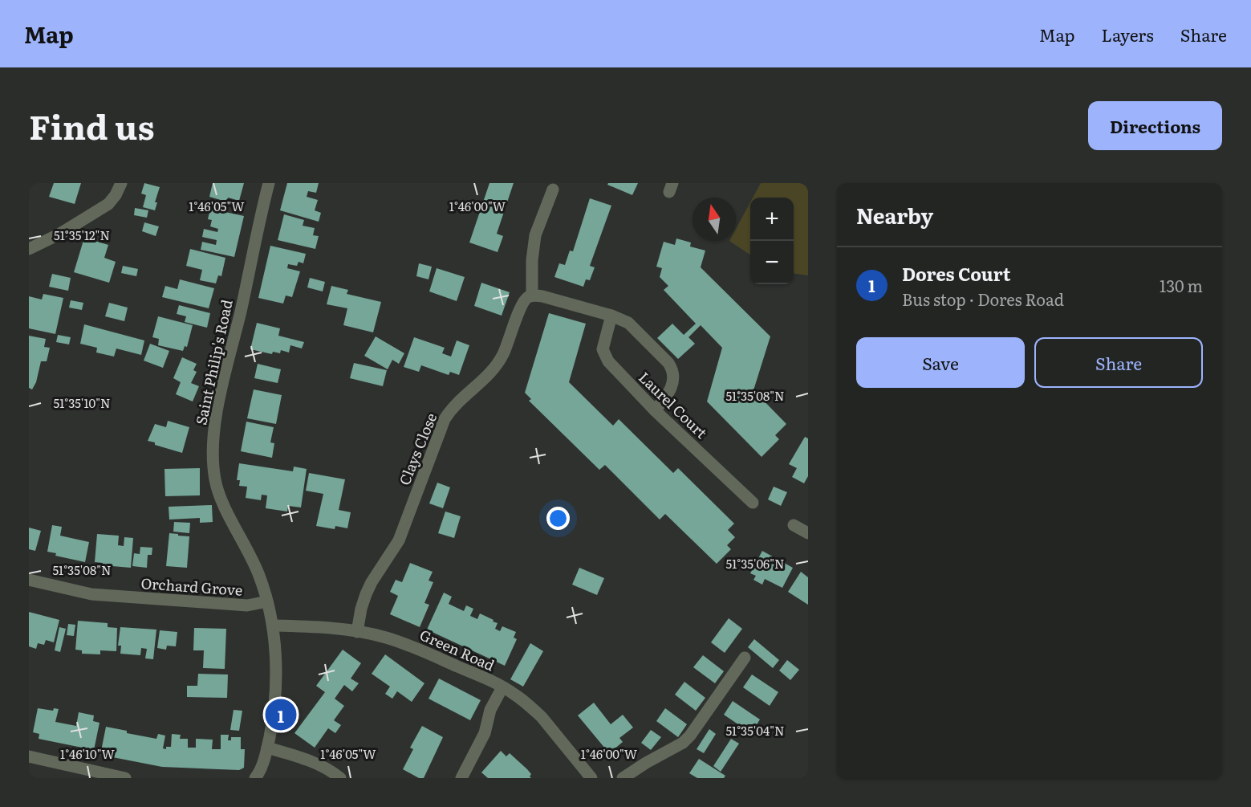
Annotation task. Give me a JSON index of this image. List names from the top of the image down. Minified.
{"streets":{"street":["Saint Philip's Road","Laurel Court","Clays Close","Orchard Grove","Green Road"]},"crossings":[["Saint Philip's Road","Orchard Grove"],["Saint Philip's Road","Green Road"],["Clays Close","Green Road"]],"north":"top","page":{"header":"Map","nav":["Map","Layers","Share"],"title":"Find us","buttons":["Directions",["Save","Share"]],"heading":"Nearby","map_buttons":["+","−"],"list":[{"mark":"1","name":"Dores Court","note":"Bus stop · Dores Road","value":"130 m"}],"pins":"1"},"coordinates":["1°46'05\"W","1°46'00\"W","51°35'12\"N","51°35'08\"N","51°35'10\"N","51°35'06\"N","51°35'04\"N","1°46'10\"W"]}
